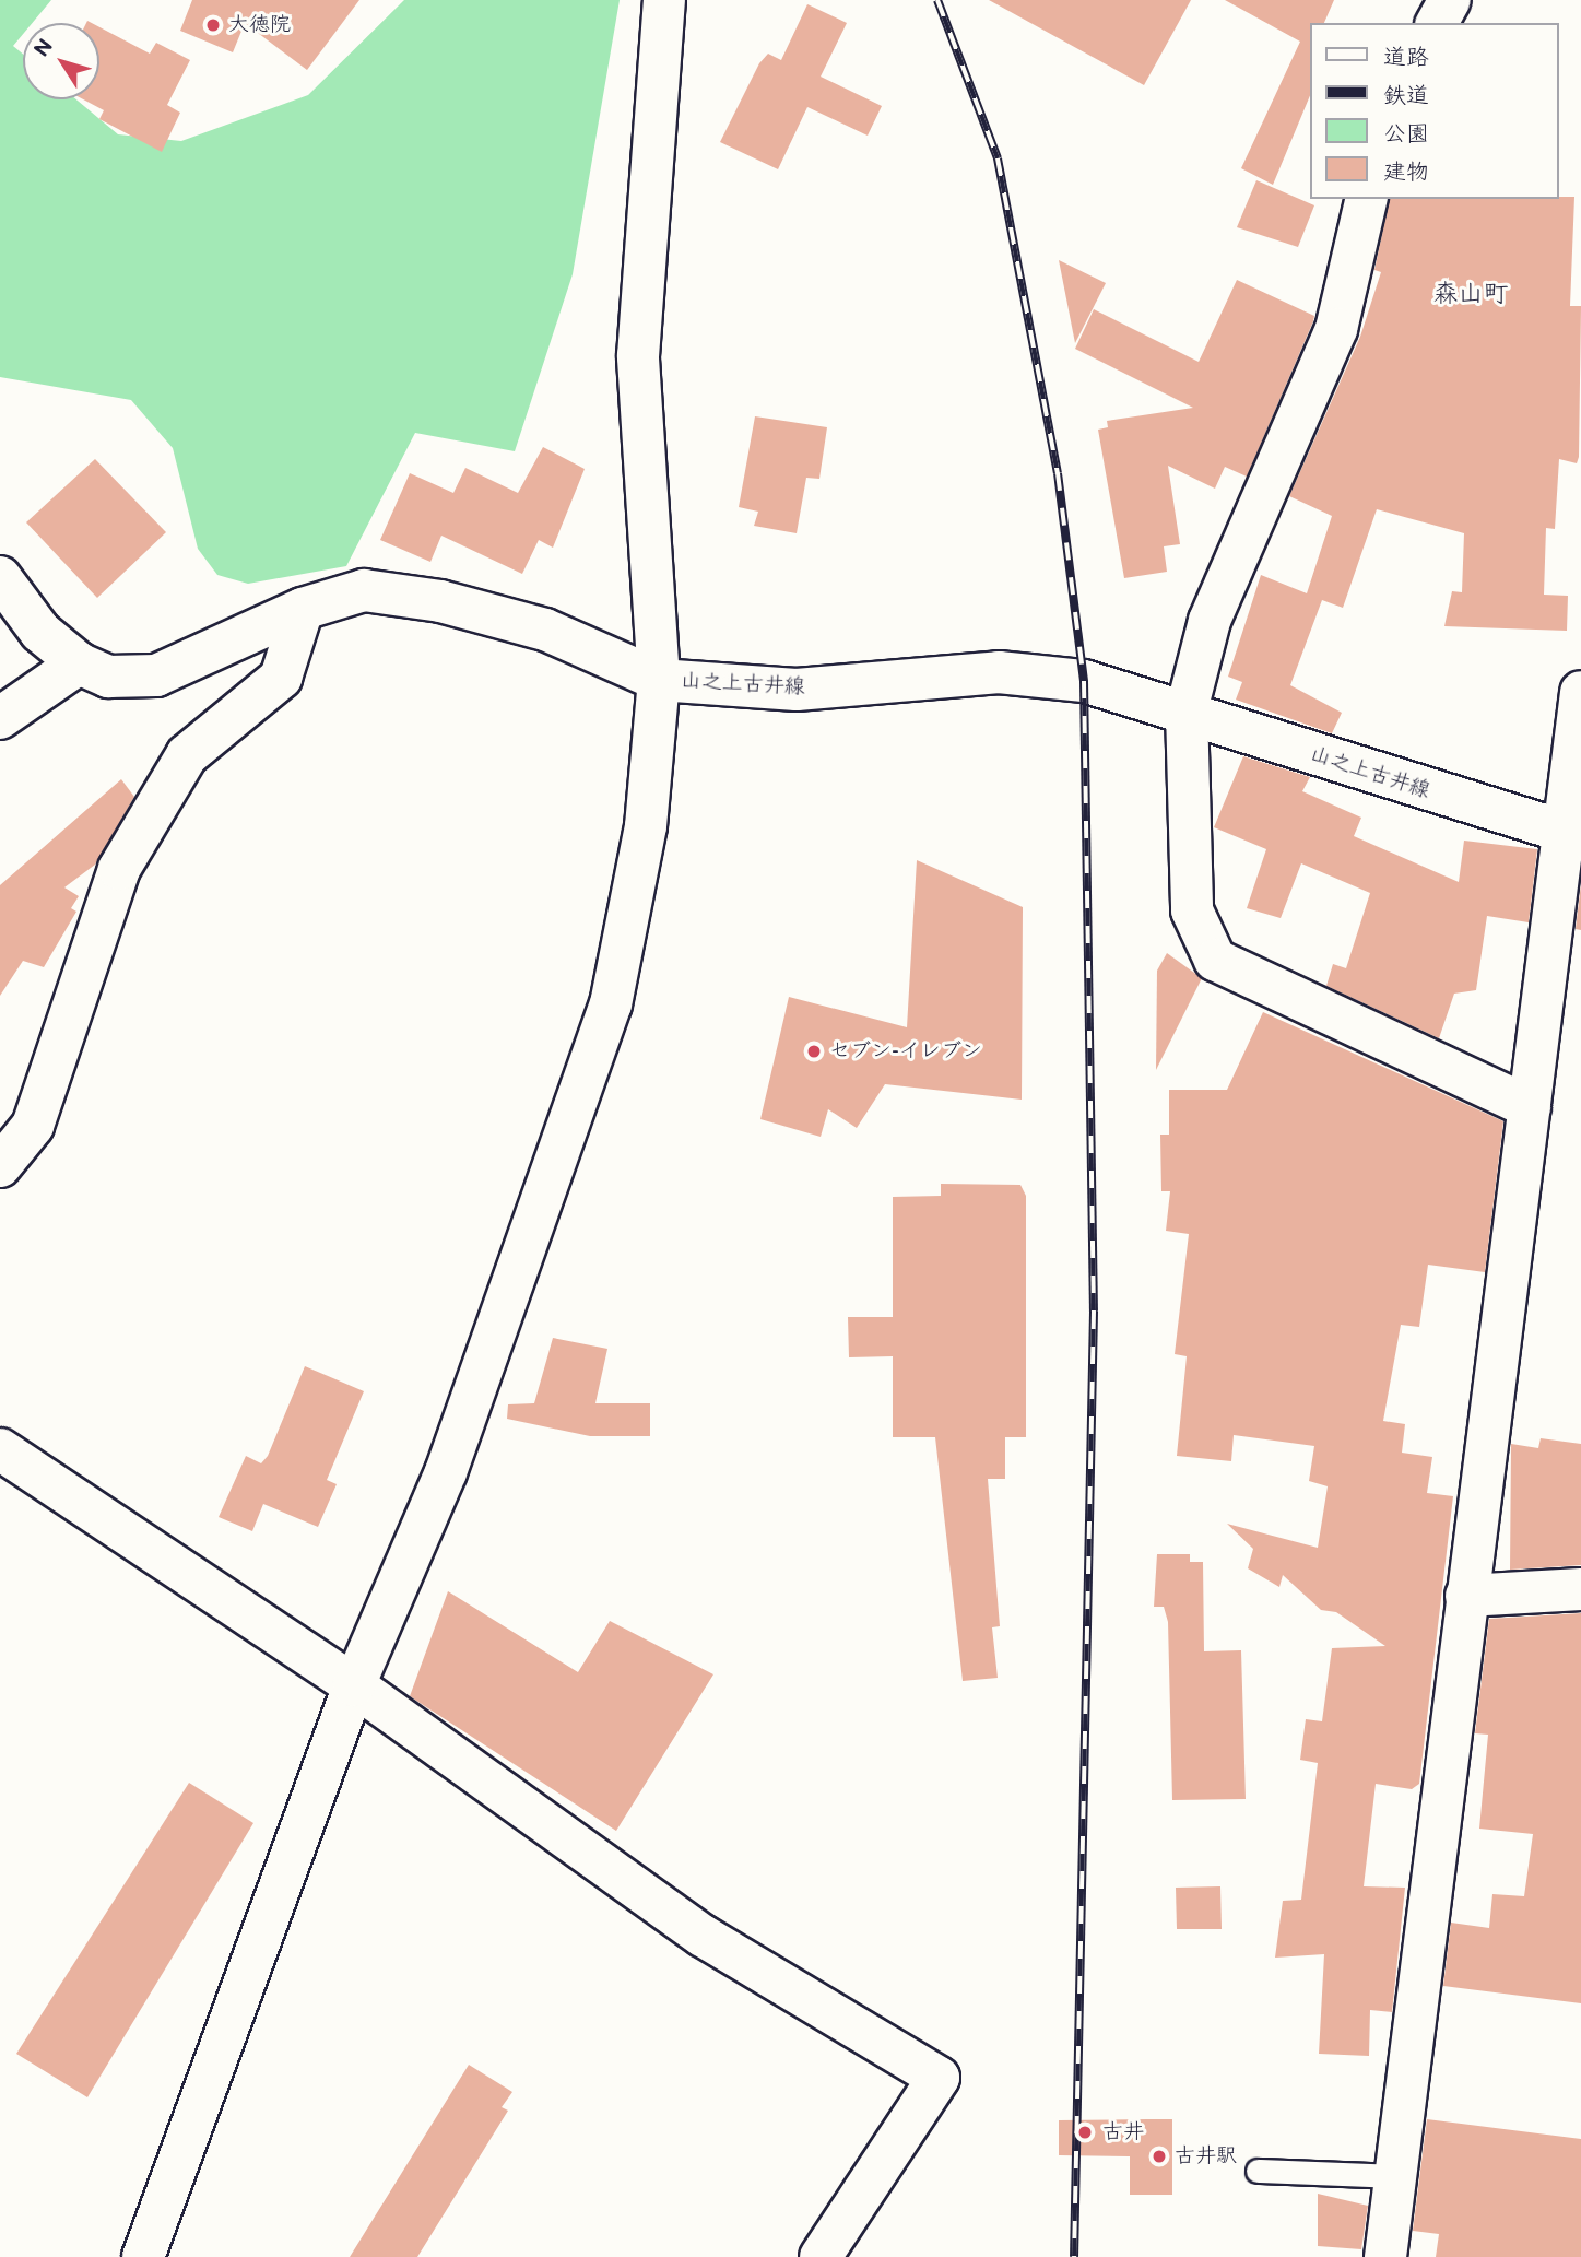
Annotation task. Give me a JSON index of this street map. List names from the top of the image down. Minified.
{"streets":{"street":["山之上古井線"]},"districts":["森山町"],"places":["大徳院","セブン-イレブン","古井","古井駅"],"legend":["道路","鉄道","公園","建物"],"north":"top left"}
